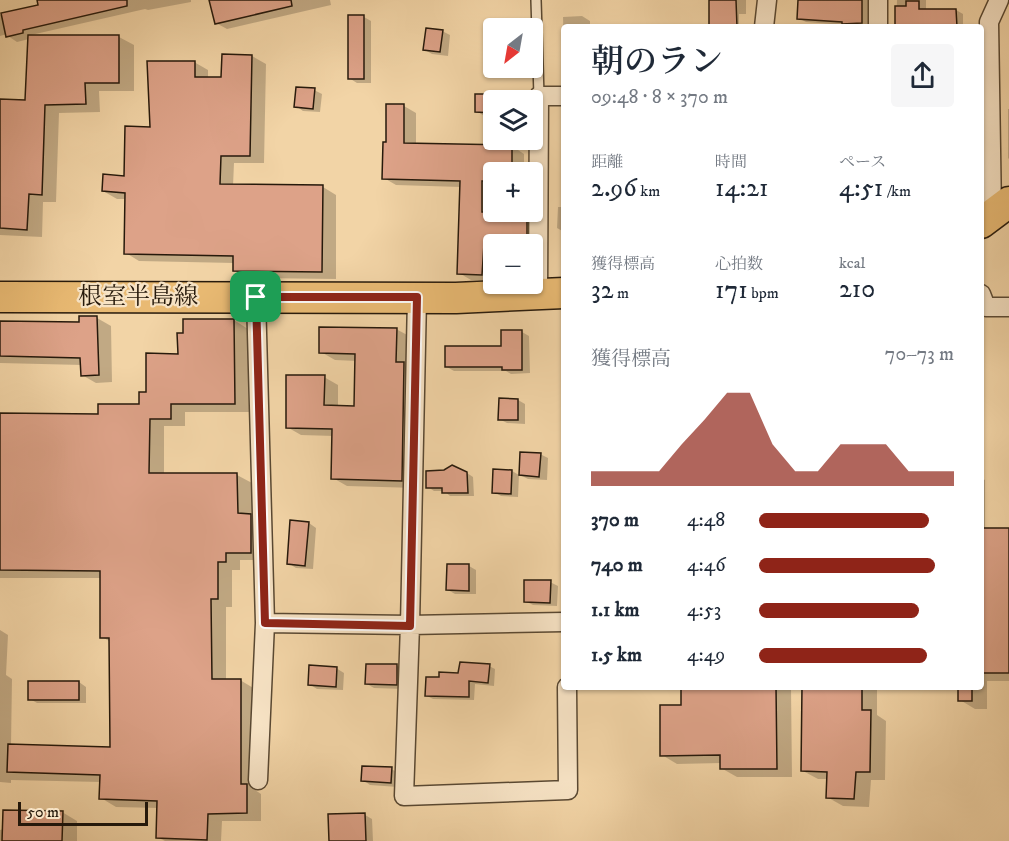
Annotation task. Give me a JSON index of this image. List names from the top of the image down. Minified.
{"streets":{"main road":["根室半島線"]},"scale_bar":"50 m","north":"bottom left","page":{"map_buttons":["+","−"],"heading":["朝のラン","09:48 · 8 × 370 m"],"stats":[["距離","2.96 km"],["時間","14:21"],["ペース","4:51 /km"],["獲得標高","32 m"],["心拍数","171 bpm"],["kcal","210"]],"chart":["獲得標高","70–73 m"],"list":[{"name":"370 m","note":"4:48"},{"name":"740 m","note":"4:46"},{"name":"1.1 km","note":"4:53"},{"name":"1.5 km","note":"4:49"}],"scale":"50 m"}}
